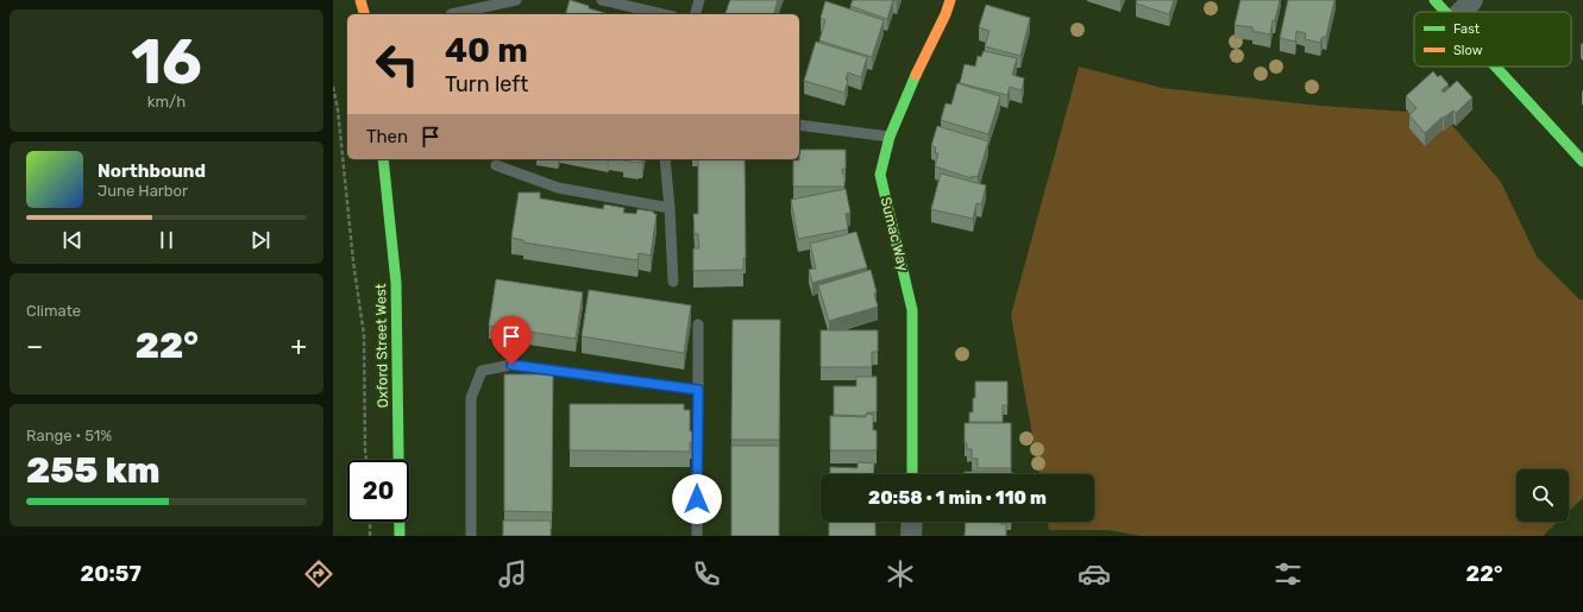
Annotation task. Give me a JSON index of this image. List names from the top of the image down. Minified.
{"streets":{"street":["Sumac Way","Oxford Street West"]},"legend":["Fast","Slow"],"page":{"tile":[["16","km/h"],"Climate",["Range · 51%","255 km"]],"turn":["40 m","Turn left"],"then":"Then","song":["Northbound","June Harbor"],"heat":["−","22°","+"],"limit":"20","trip":"20:58 · 1 min · 110 m","tabs":["20:57","22°"]}}
